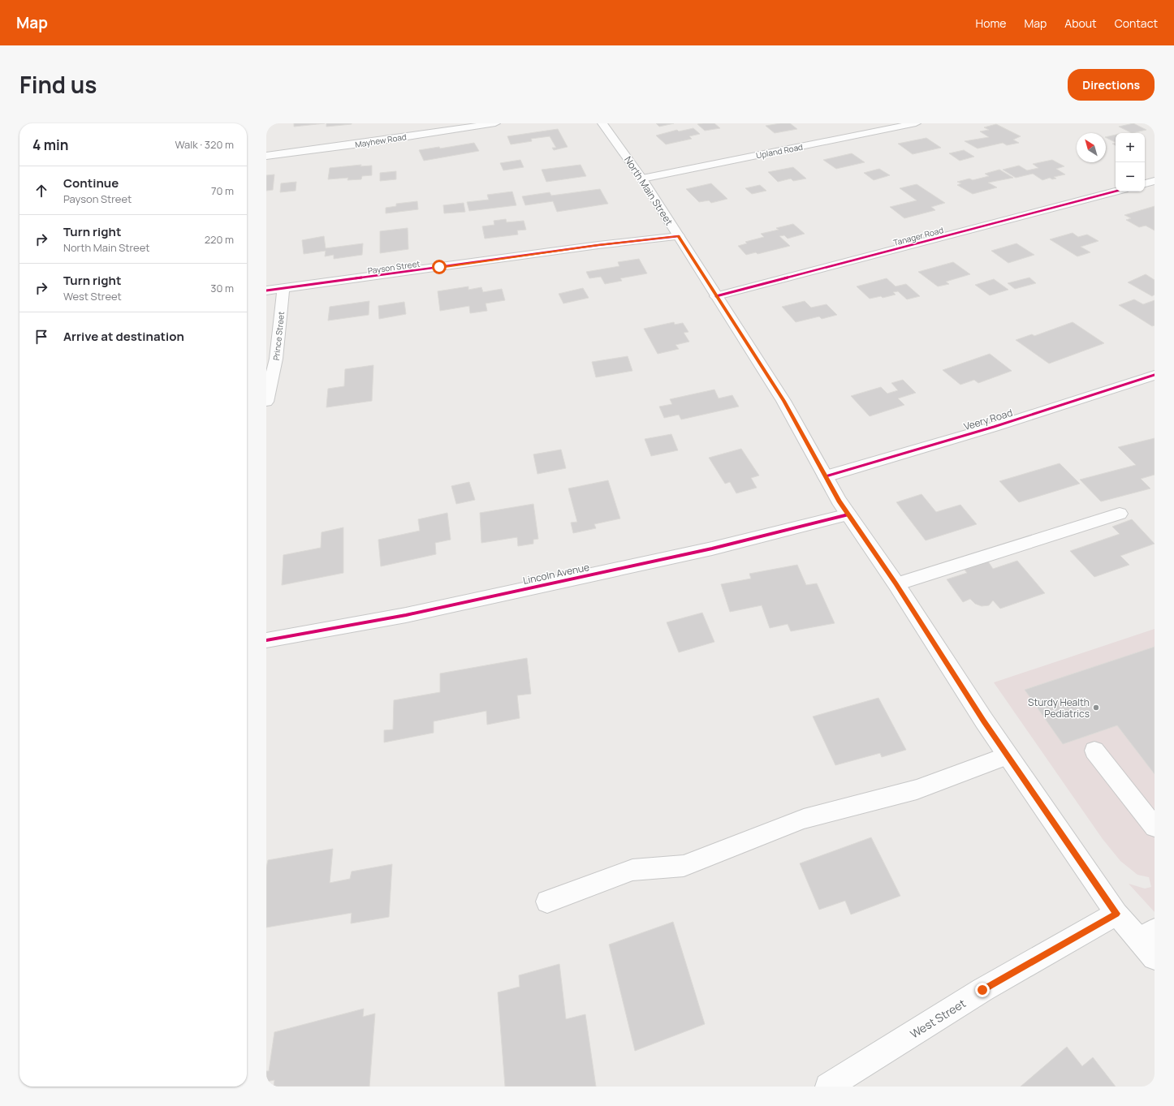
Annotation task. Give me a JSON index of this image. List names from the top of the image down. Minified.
{"streets":{"street":["Mayhew Road","Upland Road","North Main Street","Tanager Road","Payson Street","Prince Street","Veery Road","Lincoln Avenue","West Street"]},"crossings":[["Upland Road","North Main Street"],["North Main Street","Tanager Road"],["North Main Street","Payson Street"],["North Main Street","Veery Road"],["North Main Street","Lincoln Avenue"],["North Main Street","West Street"],["Payson Street","Prince Street"]],"places":["Sturdy Health Pediatrics"],"north":"top left","page":{"header":"Map","nav":["Home","Map","About","Contact"],"title":"Find us","buttons":"Directions","heading":["4 min","Walk · 320 m"],"map_buttons":["+","−"],"list":[["Continue","Payson Street","70 m"],["Turn right","North Main Street","220 m"],["Turn right","West Street","30 m"],"Arrive at destination"]}}
